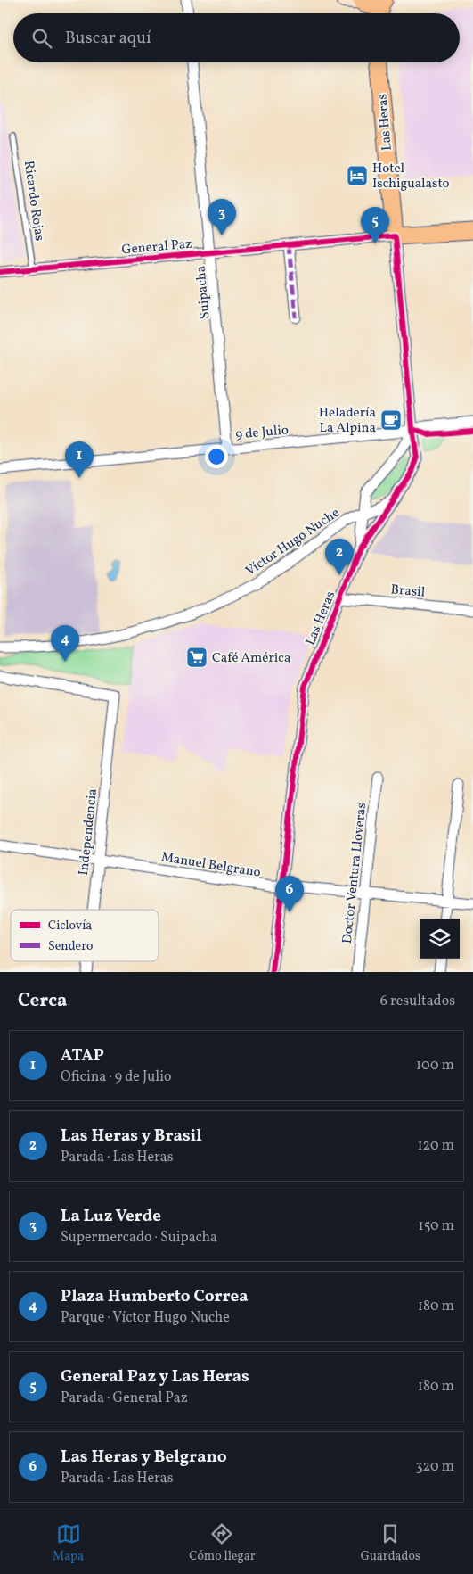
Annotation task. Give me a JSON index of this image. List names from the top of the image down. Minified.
{"streets":{"main road":["Las Heras","General Paz"],"street":["Suipacha","9 de Julio","Víctor Hugo Nuche","Brasil","Independencia","Manuel Belgrano","Doctor Ventura Lloveras"],"lane":["Ricardo Rojas"]},"crossings":[["Las Heras","General Paz"],["Las Heras","9 de Julio"],["Las Heras","Víctor Hugo Nuche"],["Las Heras","Brasil"],["Las Heras","Manuel Belgrano"],["Ricardo Rojas","General Paz"],["General Paz","Suipacha"],["Suipacha","9 de Julio"],["Independencia","Manuel Belgrano"],["Manuel Belgrano","Doctor Ventura Lloveras"]],"places":{"hotel":["Hotel Ischigualasto"],"cafe":["Heladería La Alpina"],"supermarket":["Café América"]},"legend":["Ciclovía","Sendero"],"page":{"search":"Buscar aquí","pins":["3","5","1","2","4","6"],"heading":["Cerca","6 resultados"],"list":[{"mark":"1","name":"ATAP","note":"Oficina · 9 de Julio","value":"100 m"},{"mark":"2","name":"Las Heras y Brasil","note":"Parada · Las Heras","value":"120 m"},{"mark":"3","name":"La Luz Verde","note":"Supermercado · Suipacha","value":"150 m"},{"mark":"4","name":"Plaza Humberto Correa","note":"Parque · Víctor Hugo Nuche","value":"180 m"},{"mark":"5","name":"General Paz y Las Heras","note":"Parada · General Paz","value":"180 m"},{"mark":"6","name":"Las Heras y Belgrano","note":"Parada · Las Heras","value":"320 m"}],"nav":["Mapa","Cómo llegar","Guardados"]}}
